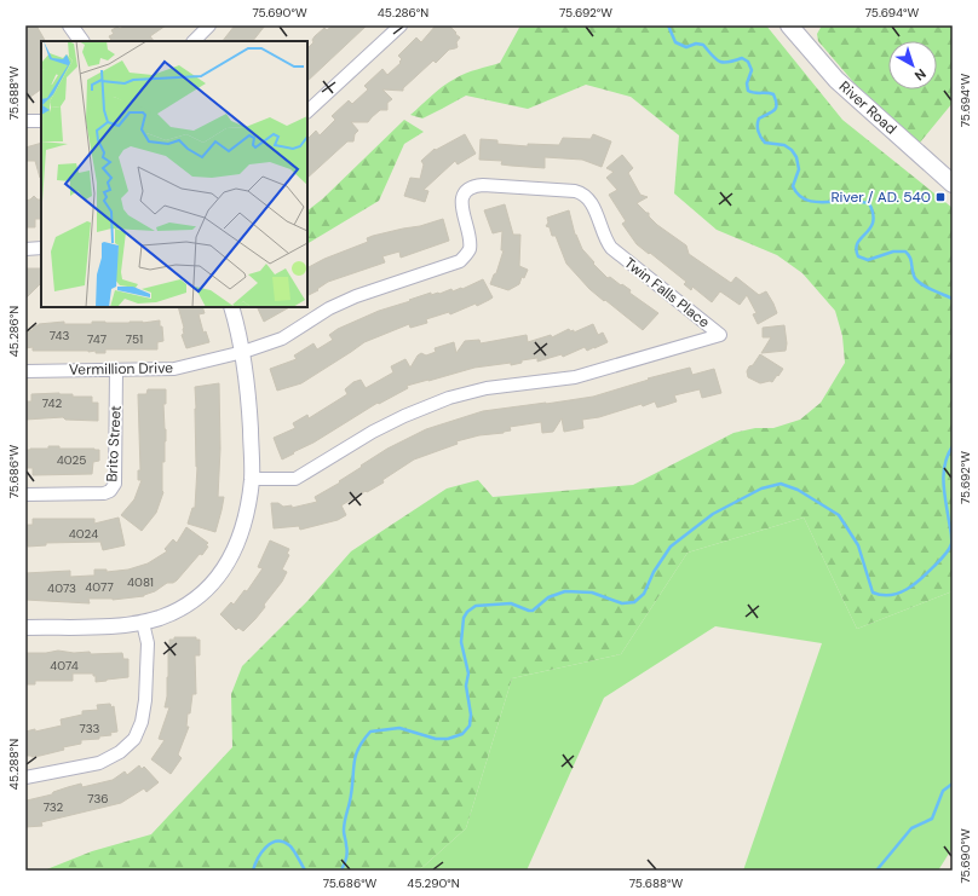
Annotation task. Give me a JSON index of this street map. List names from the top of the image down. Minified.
{"streets":{"main road":["River Road"],"street":["Twin Falls Place","Vermillion Drive","Brito Street"]},"crossings":[["Twin Falls Place","Vermillion Drive"],["Vermillion Drive","Brito Street"]],"places":{"transit":["River / AD. 540"]},"house_numbers":["743","747","751","742","4025","4024","4081","4077","4073","4074","733","736","732"],"north":"bottom right","coordinates":["75.690°W","45.286°N","75.692°W","75.694°W","75.688°W","75.686°W","45.288°N","45.290°N"]}
